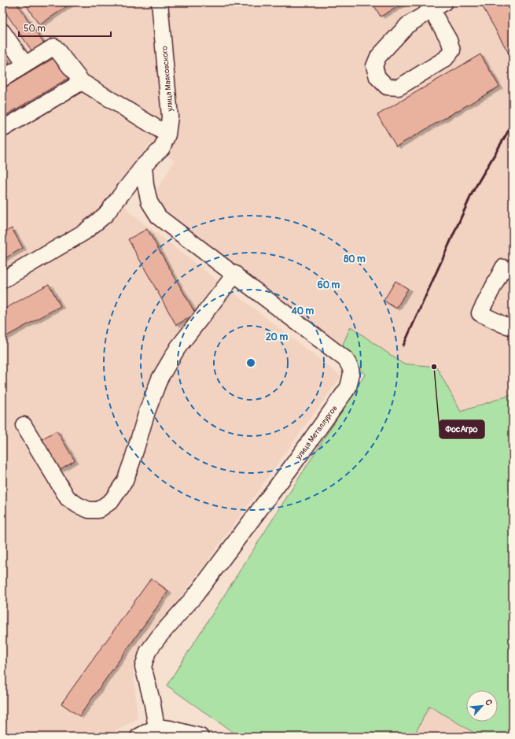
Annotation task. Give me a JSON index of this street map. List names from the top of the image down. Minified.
{"streets":{"street":["улица Маяковского","улица Металлургов"]},"crossings":[["улица Маяковского","улица Металлургов"]],"places":["ФосАгро"],"scale_bar":"50 m","north":"top right","rings":["80 m","60 m","40 m","20 m"]}
